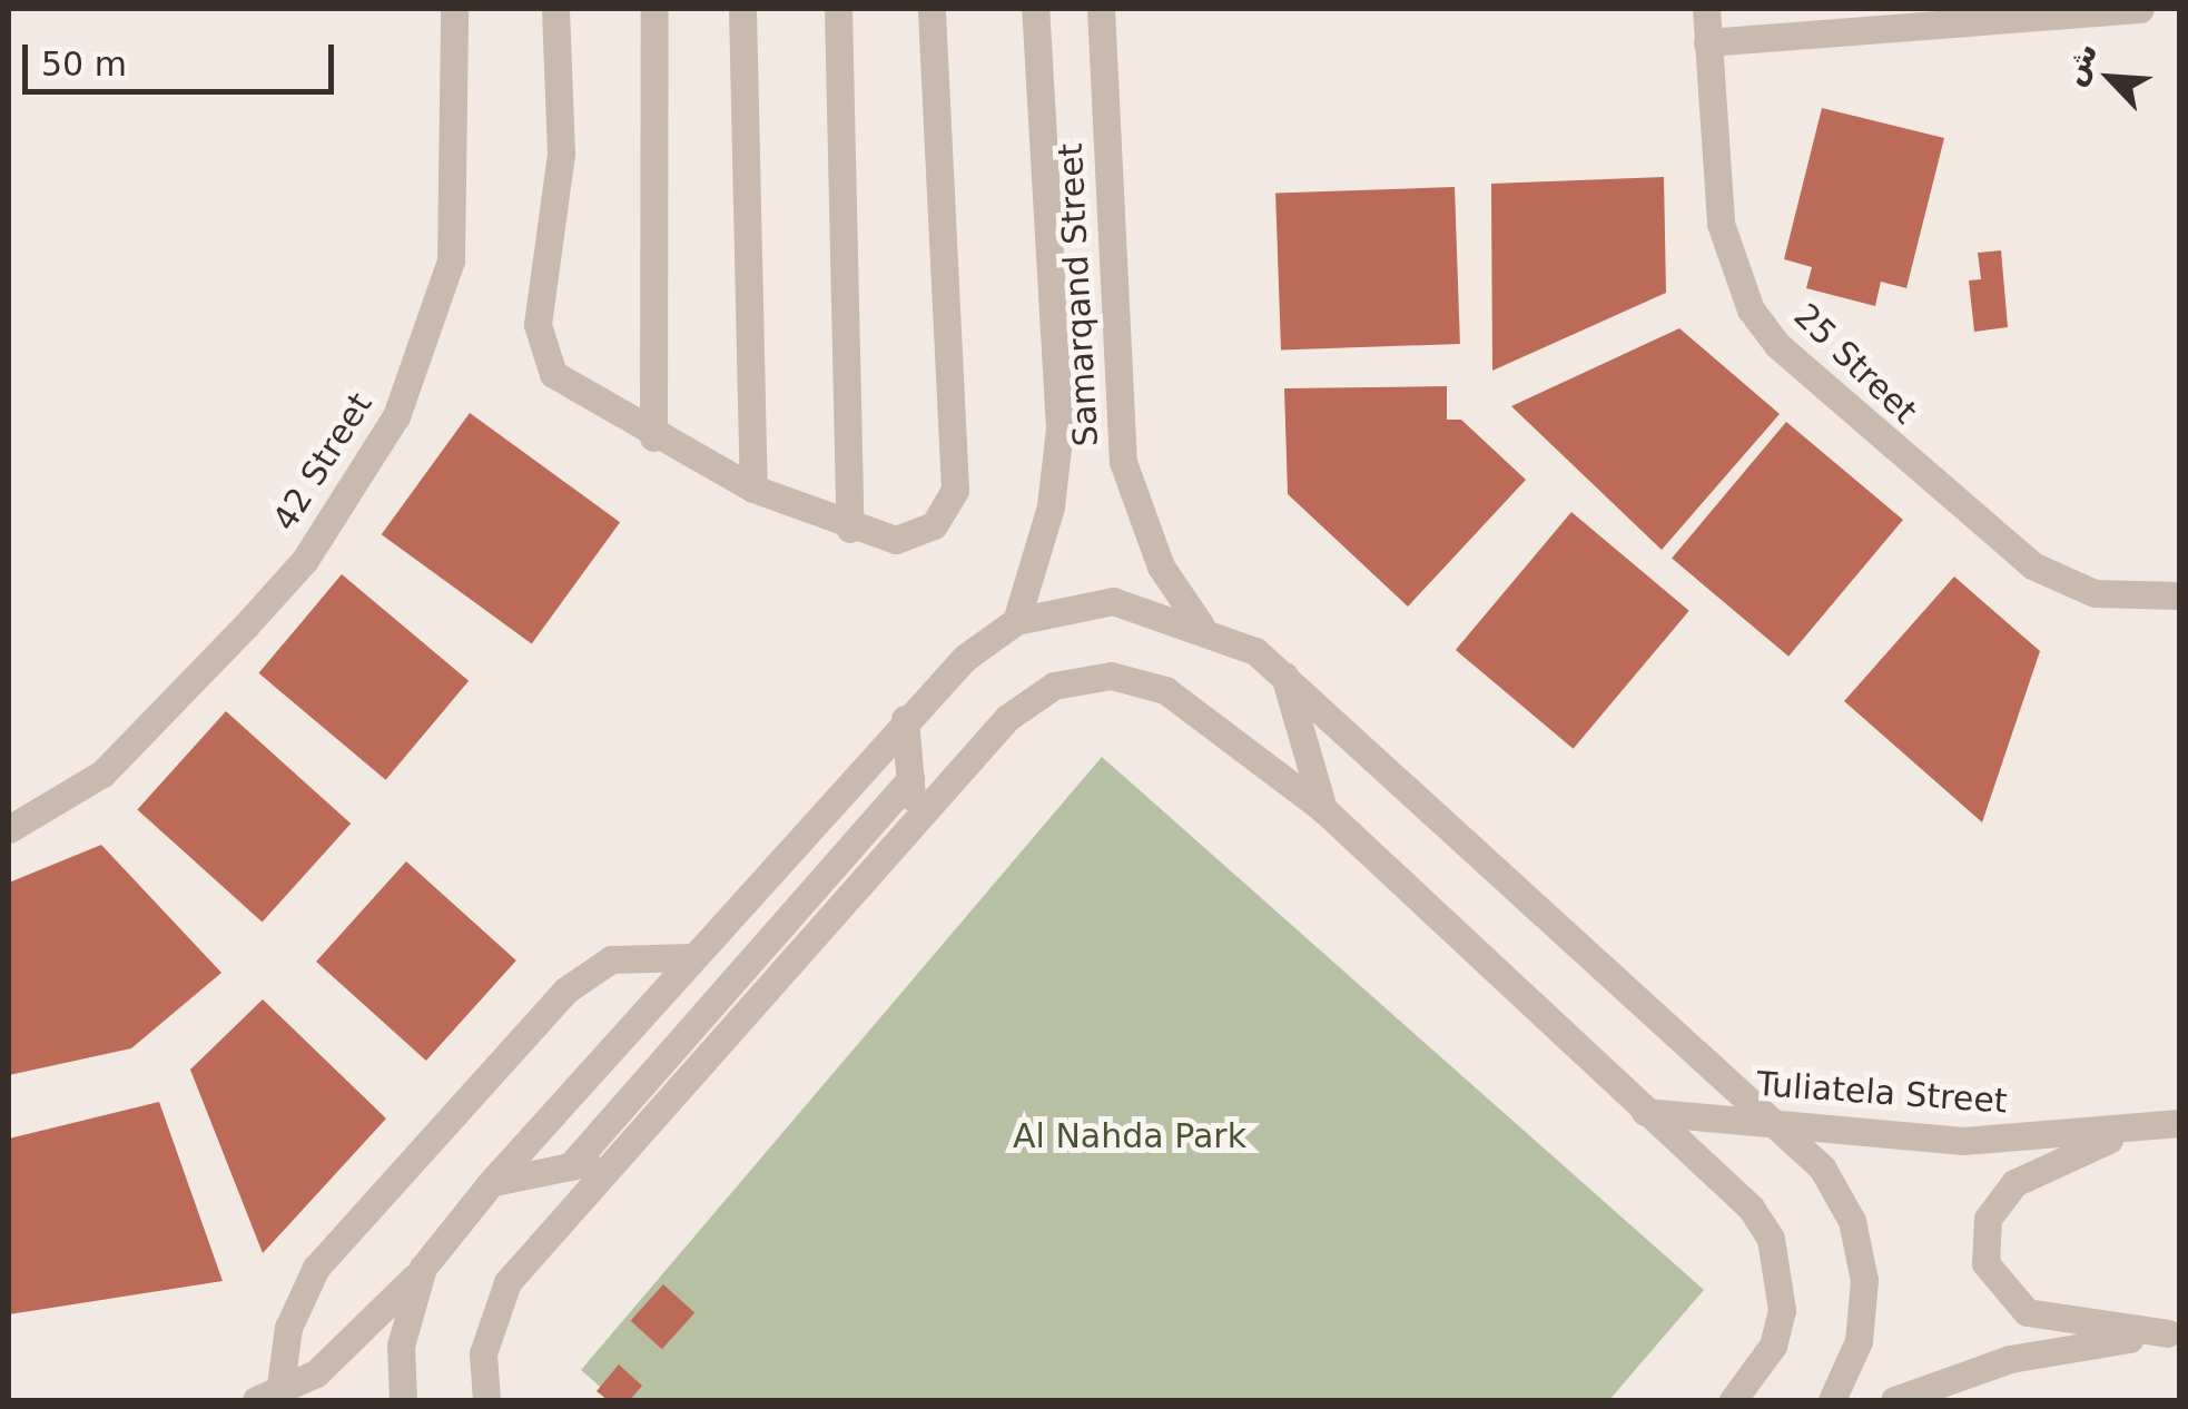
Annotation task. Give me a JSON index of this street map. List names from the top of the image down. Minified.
{"streets":{"street":["Samarqand Street","25 Street","42 Street","Tuliatela Street"]},"parks":["Al Nahda Park"],"scale_bar":"50 m","north":"top left"}
